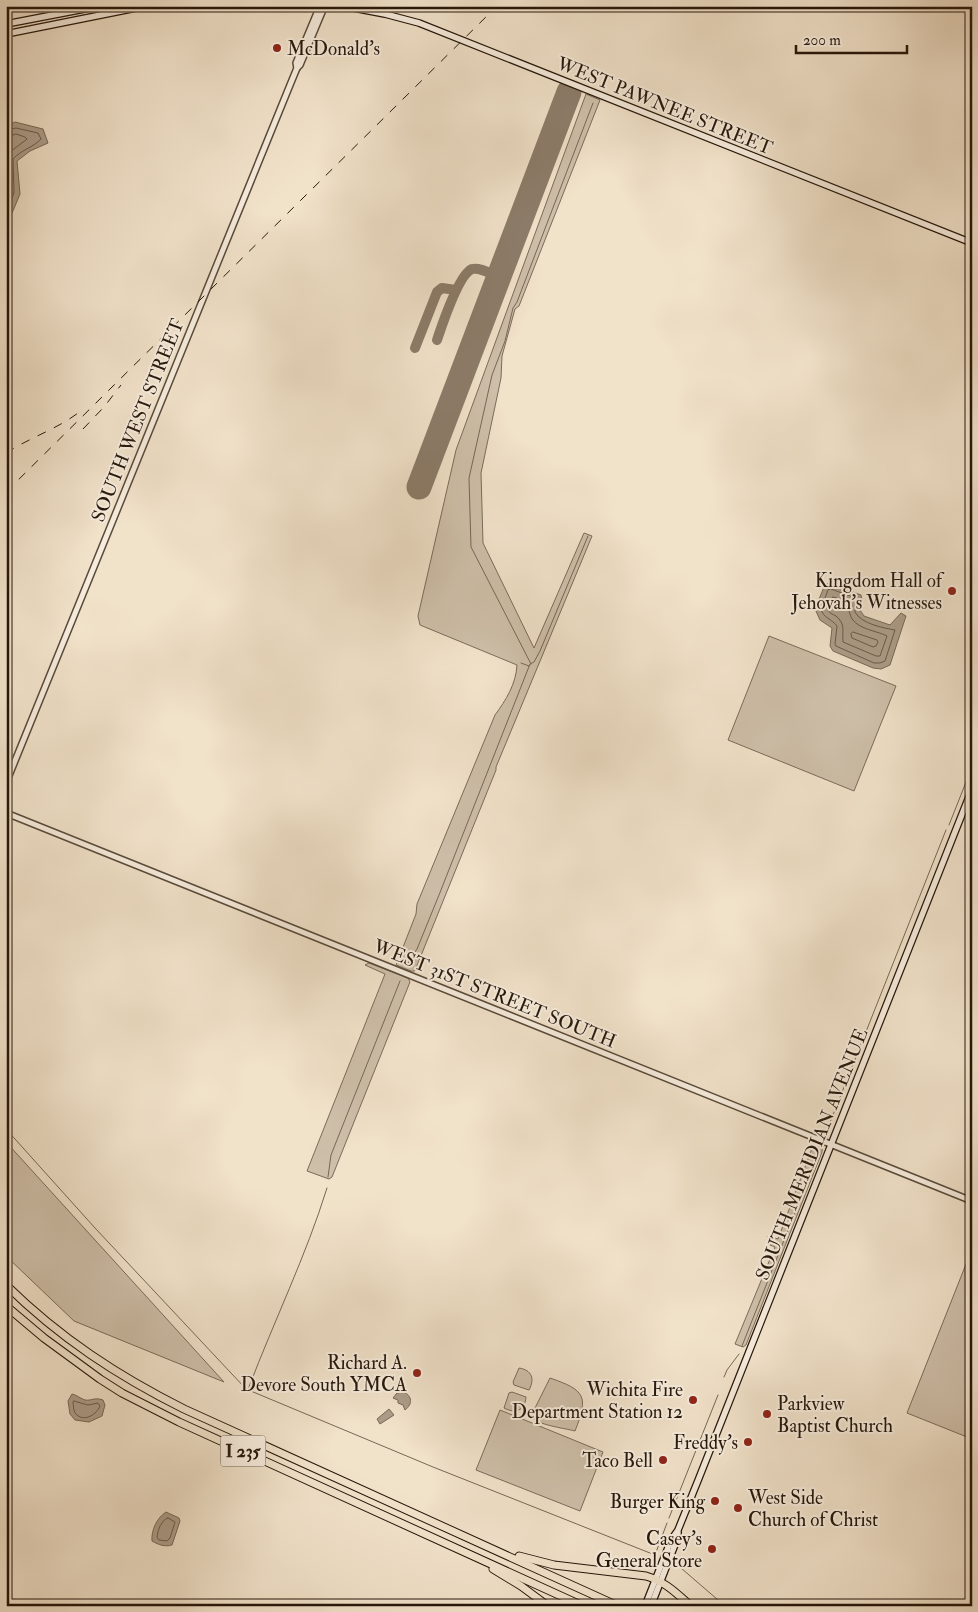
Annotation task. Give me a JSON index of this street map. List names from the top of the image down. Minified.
{"streets":{"highway":["I 235"],"main road":["WEST PAWNEE STREET","SOUTH MERIDIAN AVENUE"],"street":["SOUTH WEST STREET","WEST 31ST STREET SOUTH"]},"crossings":[["WEST 31ST STREET SOUTH","SOUTH MERIDIAN AVENUE"]],"places":["McDonald's","Kingdom Hall of Jehovah's Witnesses","Richard A. Devore South YMCA","Wichita Fire Department Station 12","Parkview Baptist Church","Freddy's","Taco Bell","Burger King","West Side Church of Christ","Casey's General Store"],"scale_bar":"200 m"}
